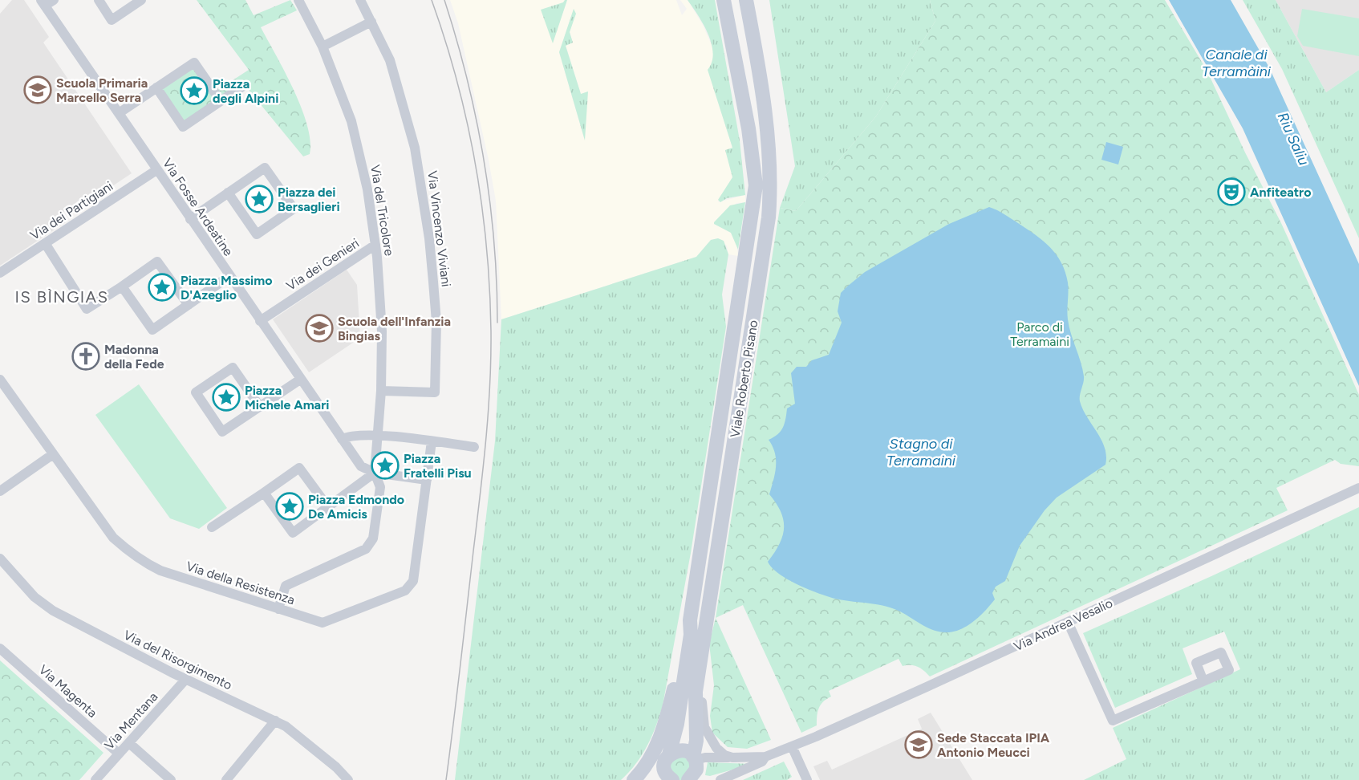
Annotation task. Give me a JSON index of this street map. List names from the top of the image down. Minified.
{"streets":{"main road":["Viale Roberto Pisano"],"street":["Via Fosse Ardeatine","Via dei Partigiani","Via del Tricolore","Via Vincenzo Viviani","Via dei Genieri","Via della Resistenza","Via Andrea Vesalio","Via del Risorgimento","Via Magenta","Via Mentana"]},"crossings":[["Via Fosse Ardeatine","Via dei Partigiani"],["Via Fosse Ardeatine","Via dei Genieri"],["Via del Tricolore","Via Vincenzo Viviani"],["Via del Tricolore","Via dei Genieri"],["Viale Roberto Pisano","Via Andrea Vesalio"],["Via del Risorgimento","Via Mentana"],["Via Magenta","Via Mentana"]],"districts":["IS BÌNGIAS"],"water":["Canale di Terramàini","Riu Saliu","Stagno di Terramaini"],"parks":["Parco di Terramaini"],"places":{"school or university":["Scuola Primaria Marcello Serra","Scuola dell'Infanzia Bingias","Sede Staccata IPIA Antonio Meucci"],"place":["Piazza degli Alpini","Piazza dei Bersaglieri","Piazza Massimo D'Azeglio","Piazza Michele Amari","Piazza Fratelli Pisu","Piazza Edmondo De Amicis"],"theatre":["Anfiteatro"],"church":["Madonna della Fede"]}}
